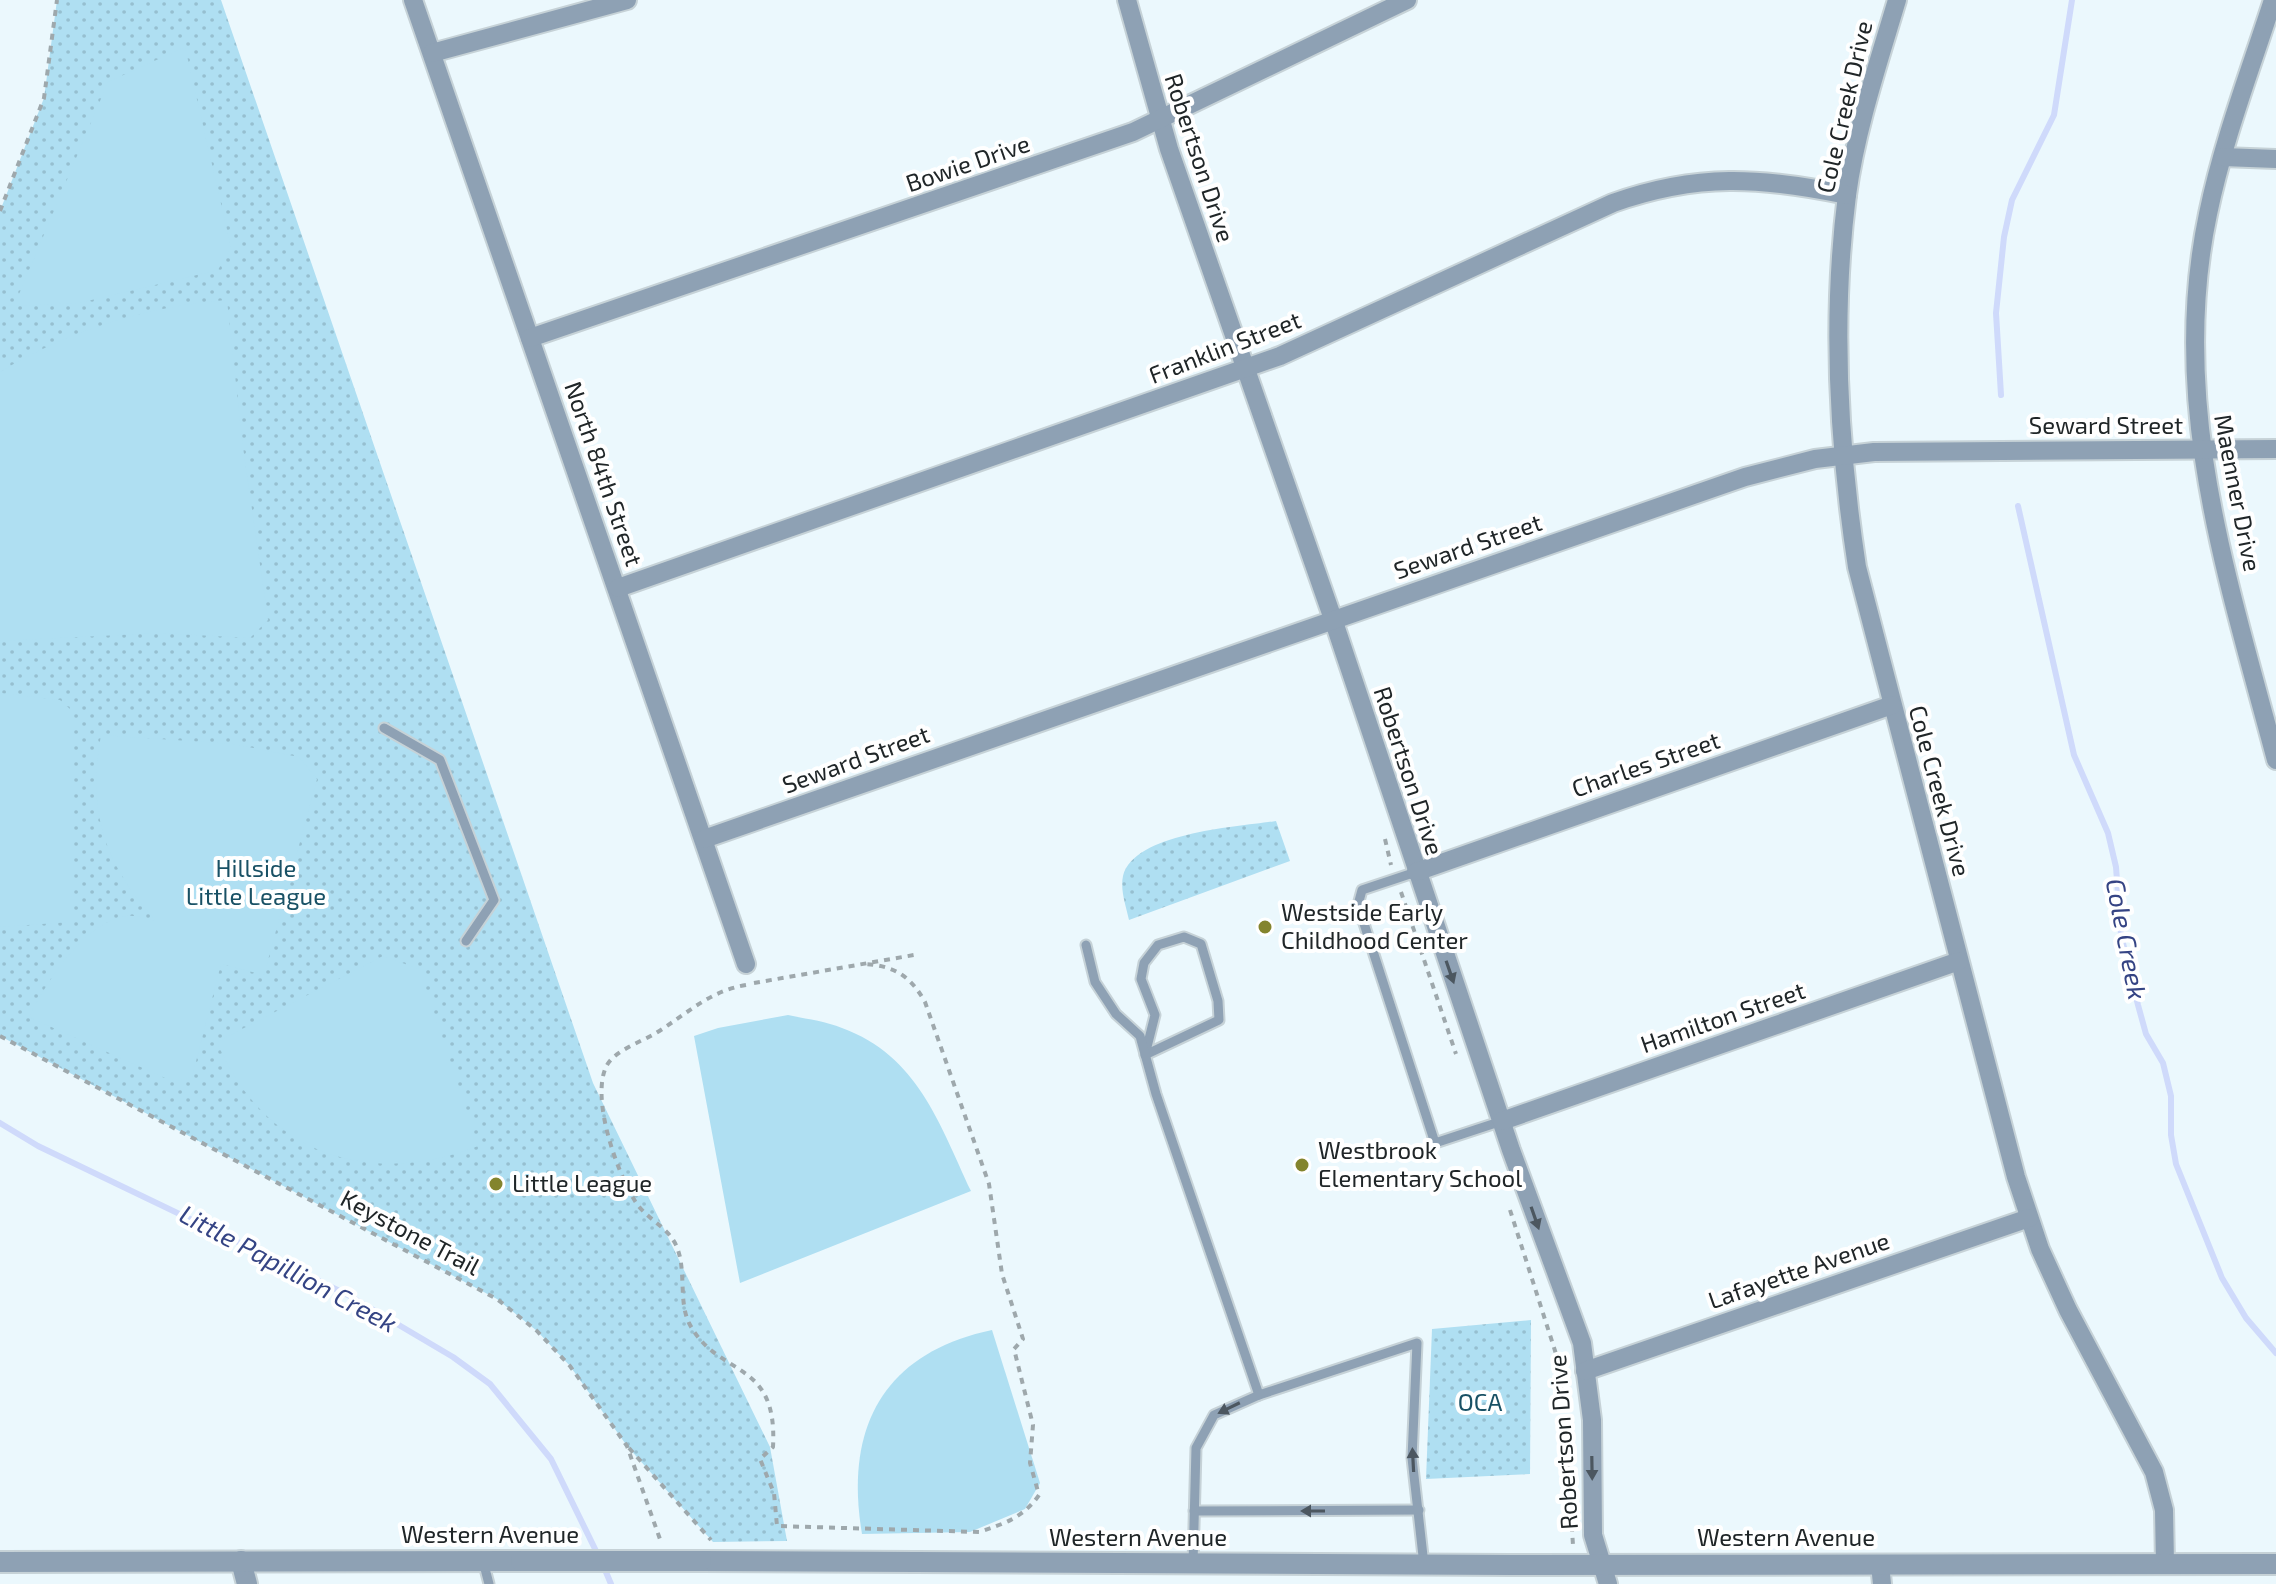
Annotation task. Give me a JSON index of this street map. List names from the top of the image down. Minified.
{"streets":{"street":["Cole Creek Drive","Robertson Drive","Bowie Drive","Franklin Street","Seward Street","North 84th Street","Maenner Drive","Charles Street","Hamilton Street","Lafayette Avenue","Western Avenue"],"path":["Keystone Trail"]},"crossings":[["Cole Creek Drive","Franklin Street"],["Cole Creek Drive","Seward Street"],["Cole Creek Drive","Charles Street"],["Cole Creek Drive","Hamilton Street"],["Cole Creek Drive","Lafayette Avenue"],["Cole Creek Drive","Western Avenue"],["Robertson Drive","Bowie Drive"],["Robertson Drive","Franklin Street"],["Robertson Drive","Seward Street"],["Robertson Drive","Charles Street"],["Robertson Drive","Hamilton Street"],["Robertson Drive","Lafayette Avenue"],["Robertson Drive","Western Avenue"],["Bowie Drive","North 84th Street"],["Franklin Street","North 84th Street"],["Seward Street","North 84th Street"],["Seward Street","Maenner Drive"]],"one_way":["Robertson Drive"],"water":["Cole Creek","Little Papillion Creek"],"parks":["Hillside Little League","OCA"],"places":["Westside Early Childhood Center","Westbrook Elementary School","Little League"]}
